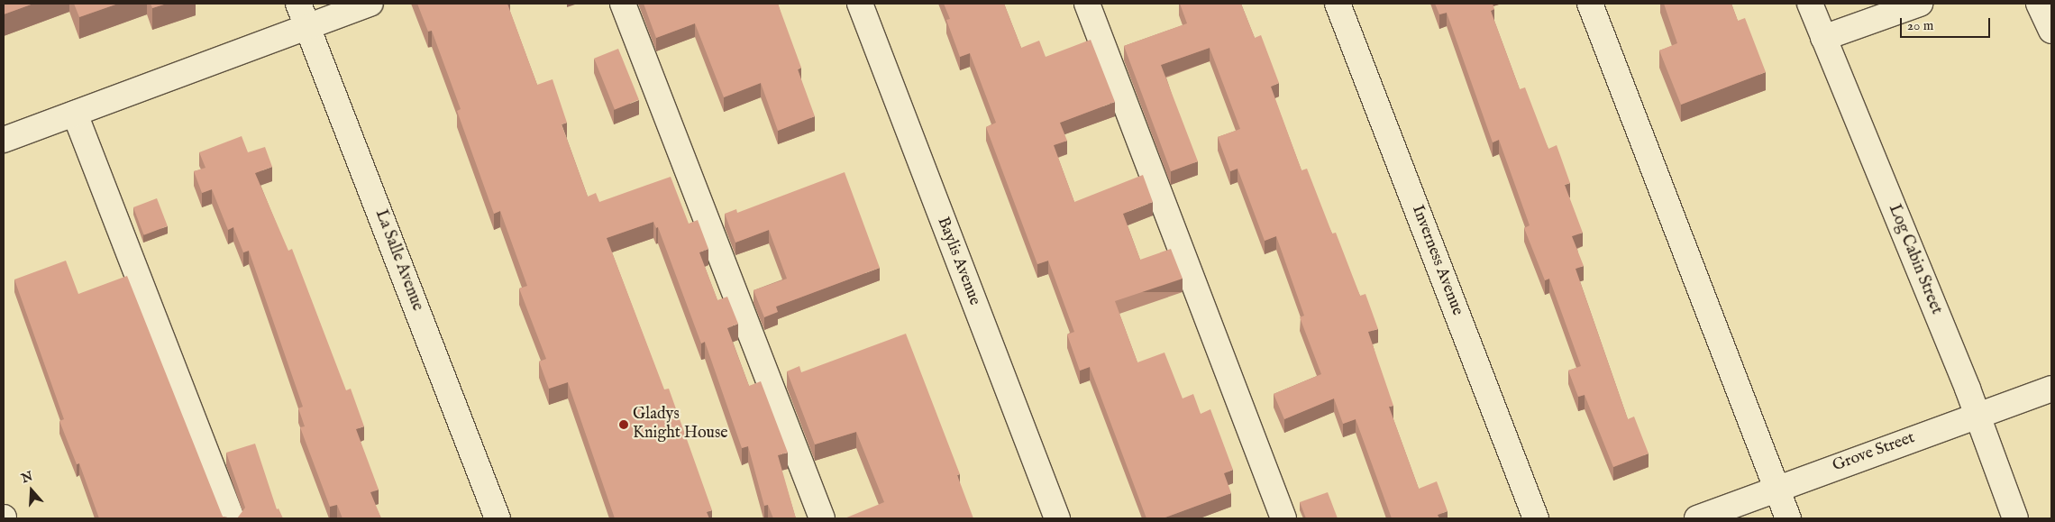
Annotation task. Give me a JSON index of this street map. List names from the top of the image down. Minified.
{"streets":{"street":["Log Cabin Street","La Salle Avenue","Inverness Avenue","Baylis Avenue","Grove Street"]},"crossings":[["Log Cabin Street","Grove Street"]],"places":["Gladys Knight House"],"scale_bar":"20 m","north":"top"}
